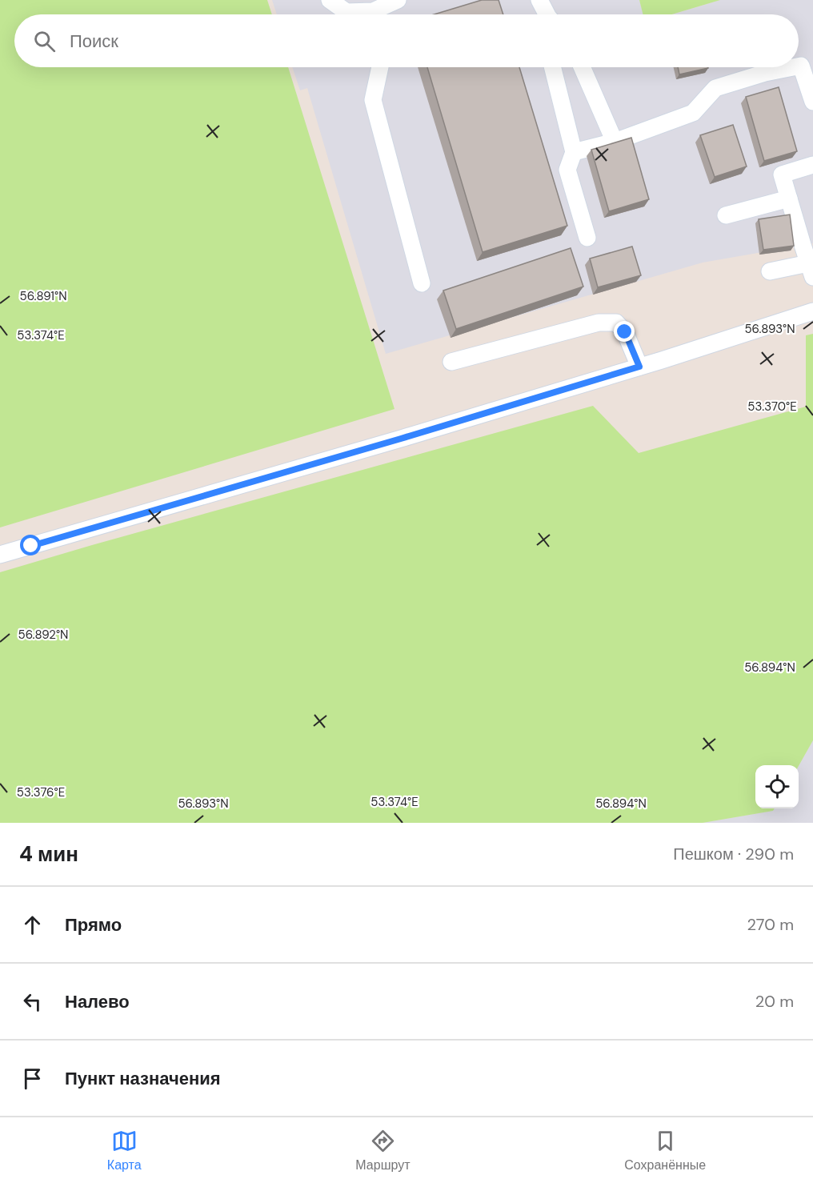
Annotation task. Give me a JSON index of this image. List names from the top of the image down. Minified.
{"page":{"search":"Поиск","heading":["4 мин","Пешком · 290 m"],"list":[["Прямо","270 m"],["Налево","20 m"],"Пункт назначения"],"nav":["Карта","Маршрут","Сохранённые"]},"coordinates":["56.891°N","56.893°N","53.374°E","53.370°E","56.892°N","56.894°N","53.376°E"]}
